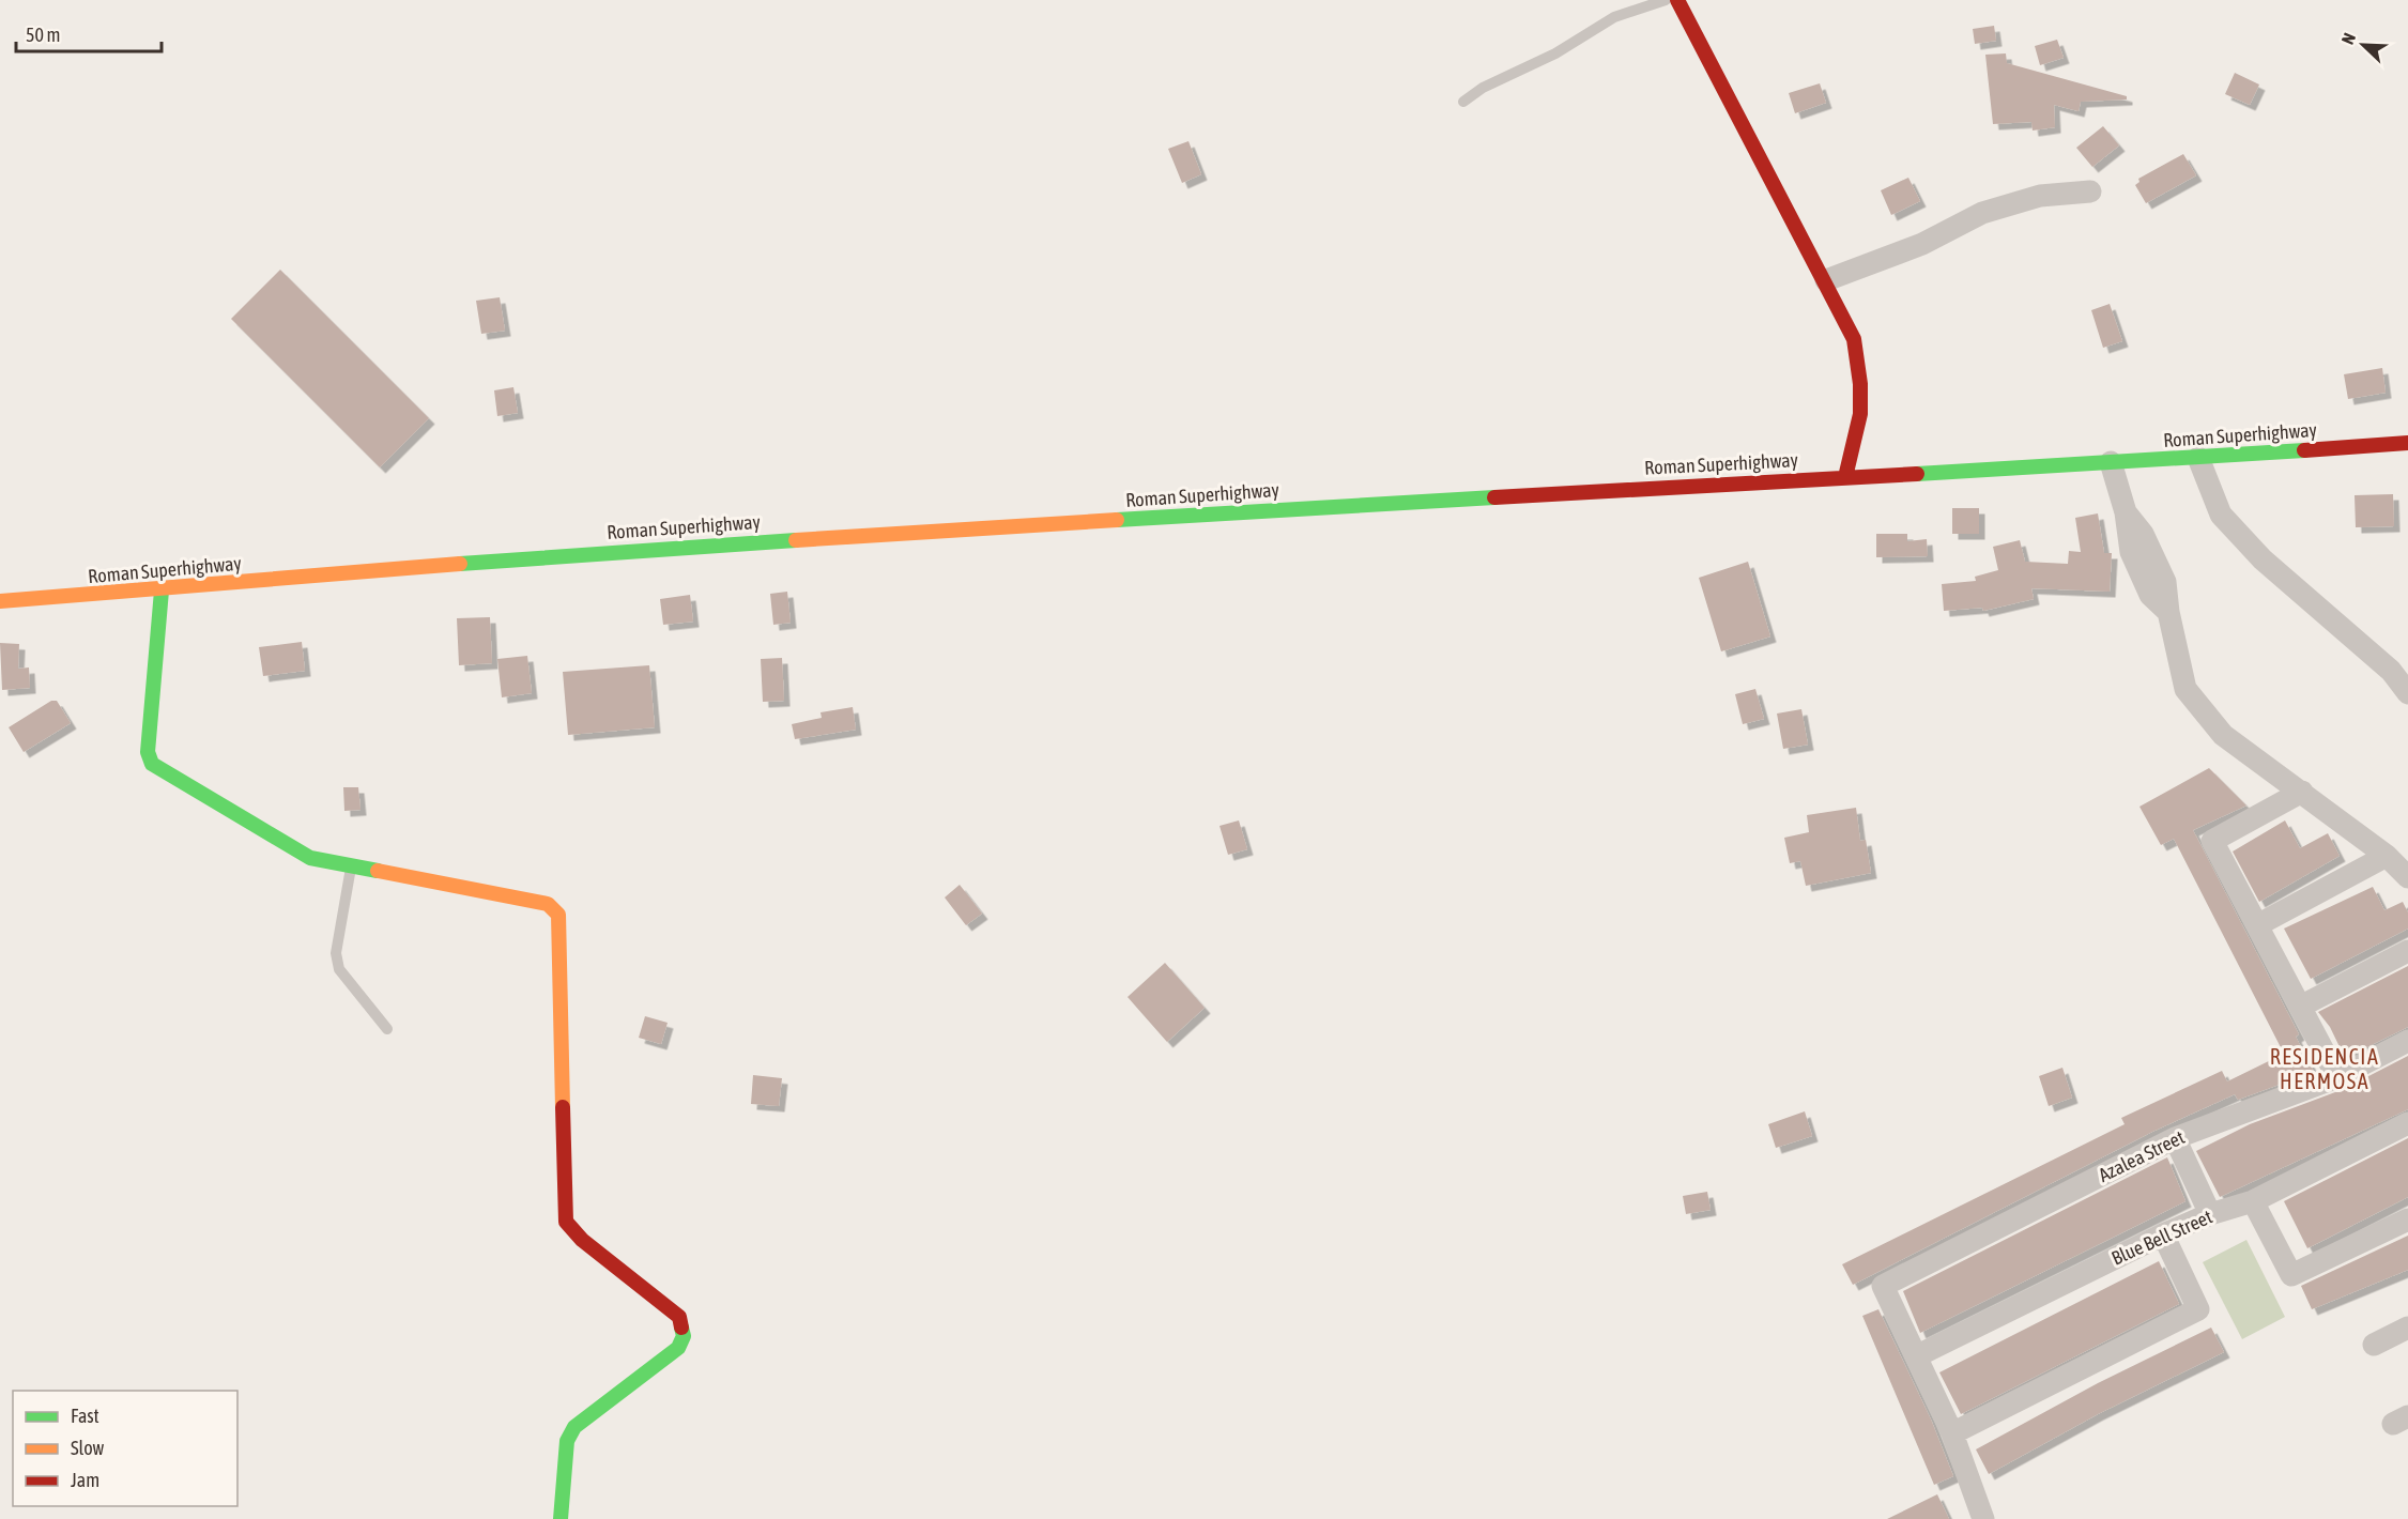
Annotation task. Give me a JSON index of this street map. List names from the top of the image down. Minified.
{"streets":{"main road":["Roman Superhighway"],"street":["Azalea Street","Blue Bell Street"]},"crossings":[["Azalea Street","Blue Bell Street"]],"districts":["RESIDENCIA HERMOSA"],"legend":["Fast","Slow","Jam"],"scale_bar":"50 m","north":"top left"}
